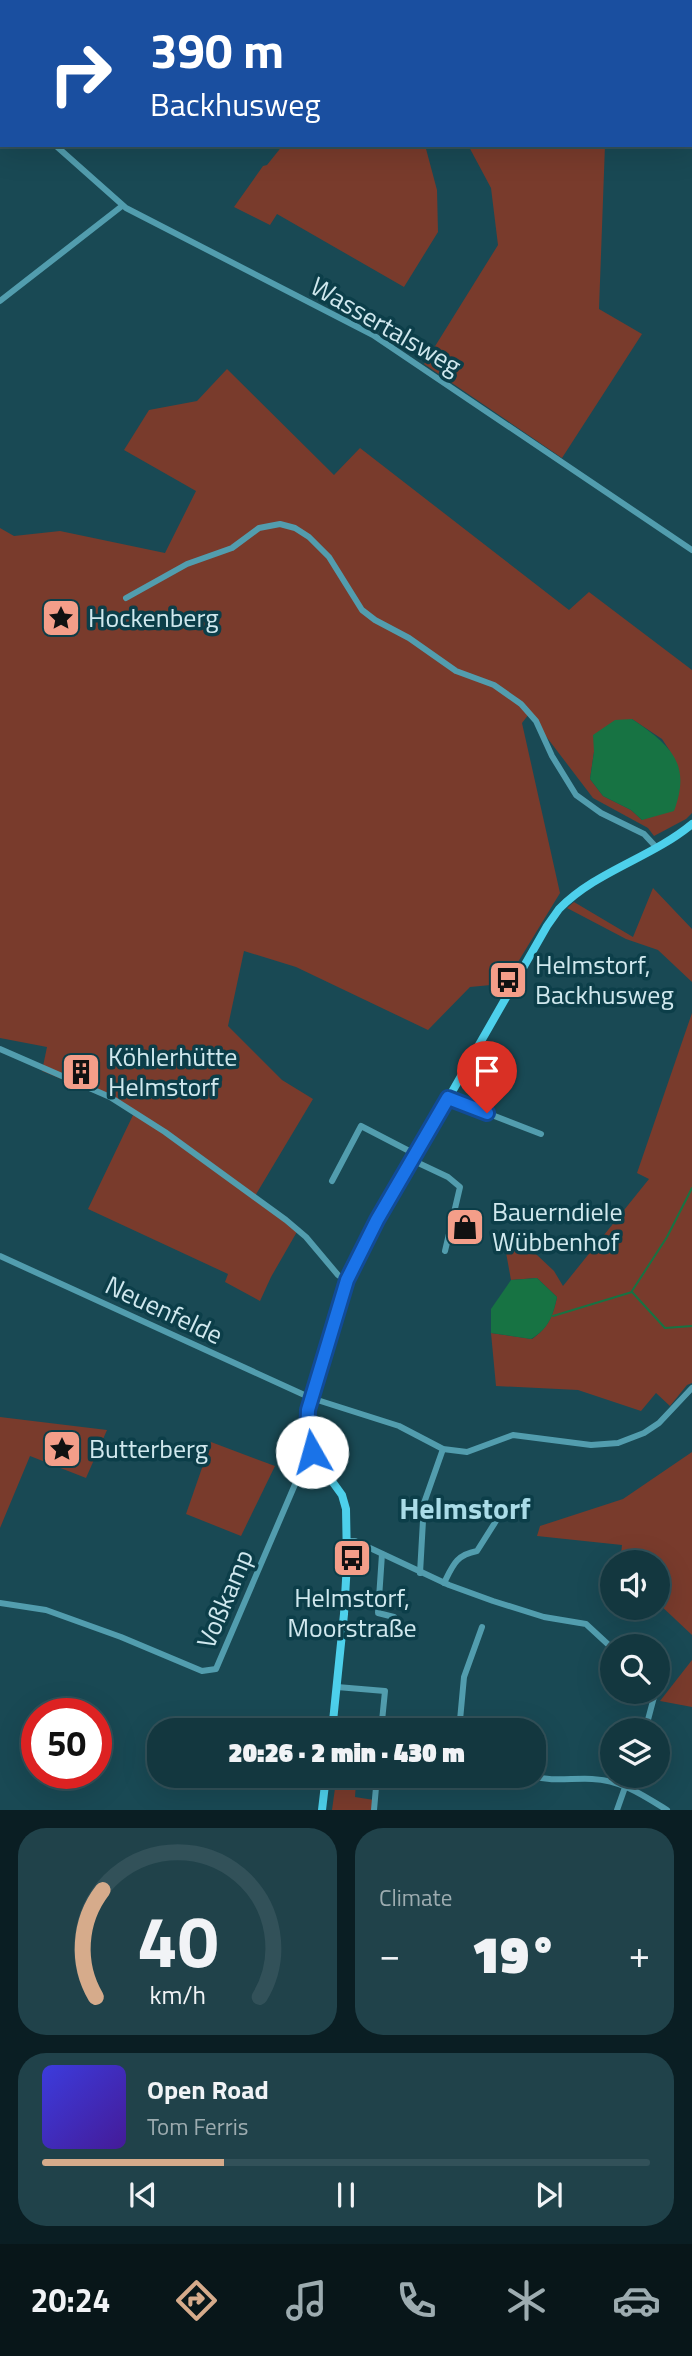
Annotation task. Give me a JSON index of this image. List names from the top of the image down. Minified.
{"streets":{"street":["Wassertalsweg","Neuenfelde","Voßkamp"]},"districts":["Helmstorf"],"places":{"place":["Hockenberg","Butterberg"],"bus stop":["Helmstorf, Backhusweg","Helmstorf, Moorstraße"],"building":["Köhlerhütte Helmstorf"],"shop":["Bauerndiele Wübbenhof"]},"page":{"turn":["390 m","Backhusweg"],"limit":"50","trip":"20:26 · 2 min · 430 m","tile":"Climate","heat":["−","19°","+"],"song":["Open Road","Tom Ferris"],"tabs":"20:24","gauge":["40","km/h"]}}
